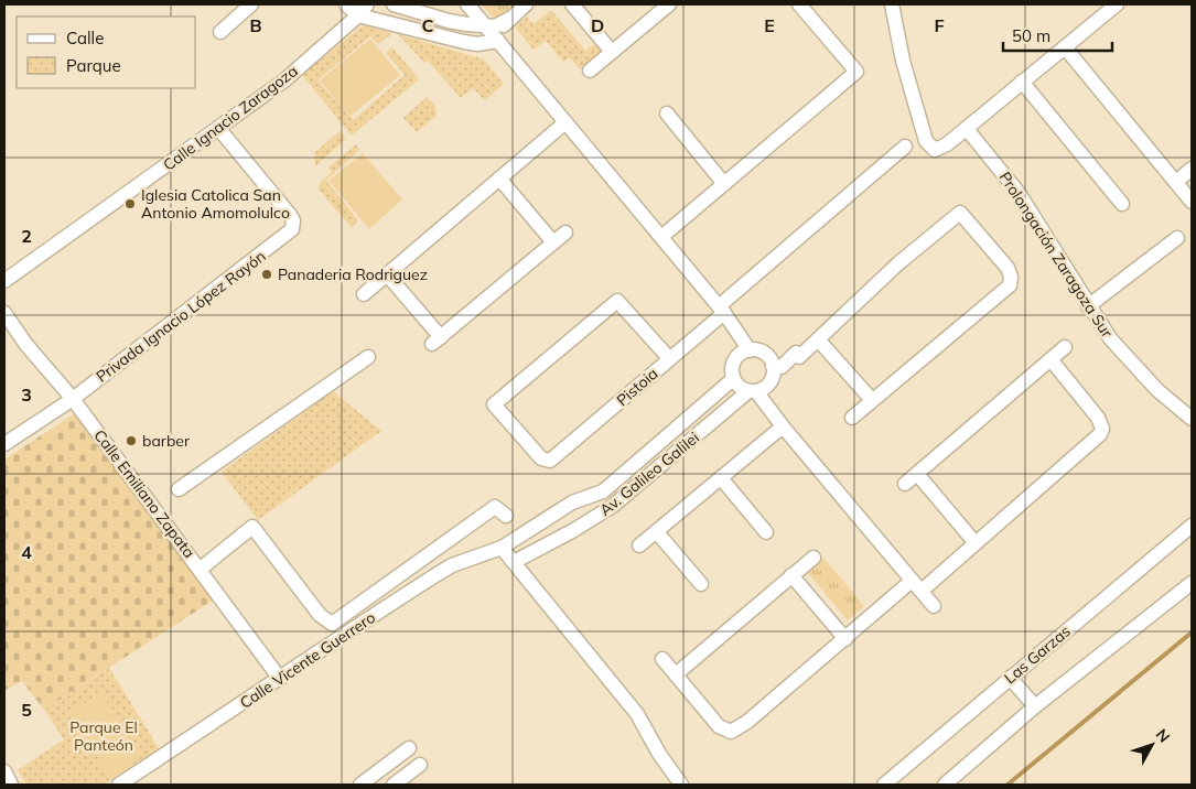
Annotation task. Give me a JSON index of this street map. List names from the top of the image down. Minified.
{"streets":{"street":["Calle Ignacio Zaragoza","Prolongación Zaragoza Sur","Privada Ignacio López Rayón","Pistoia","Av. Galileo Galilei","Calle Emiliano Zapata","Las Garzas","Calle Vicente Guerrero"]},"crossings":[["Calle Ignacio Zaragoza","Privada Ignacio López Rayón"],["Privada Ignacio López Rayón","Calle Emiliano Zapata"],["Calle Emiliano Zapata","Calle Vicente Guerrero"]],"parks":["Parque El Panteón"],"places":["Iglesia Catolica San Antonio Amomolulco","Panaderia Rodriguez","barber"],"legend":["Calle","Parque"],"scale_bar":"50 m","north":"top right","grid":{"columns":["B","C","D","E","F"],"rows":["2","3","4","5"]}}
